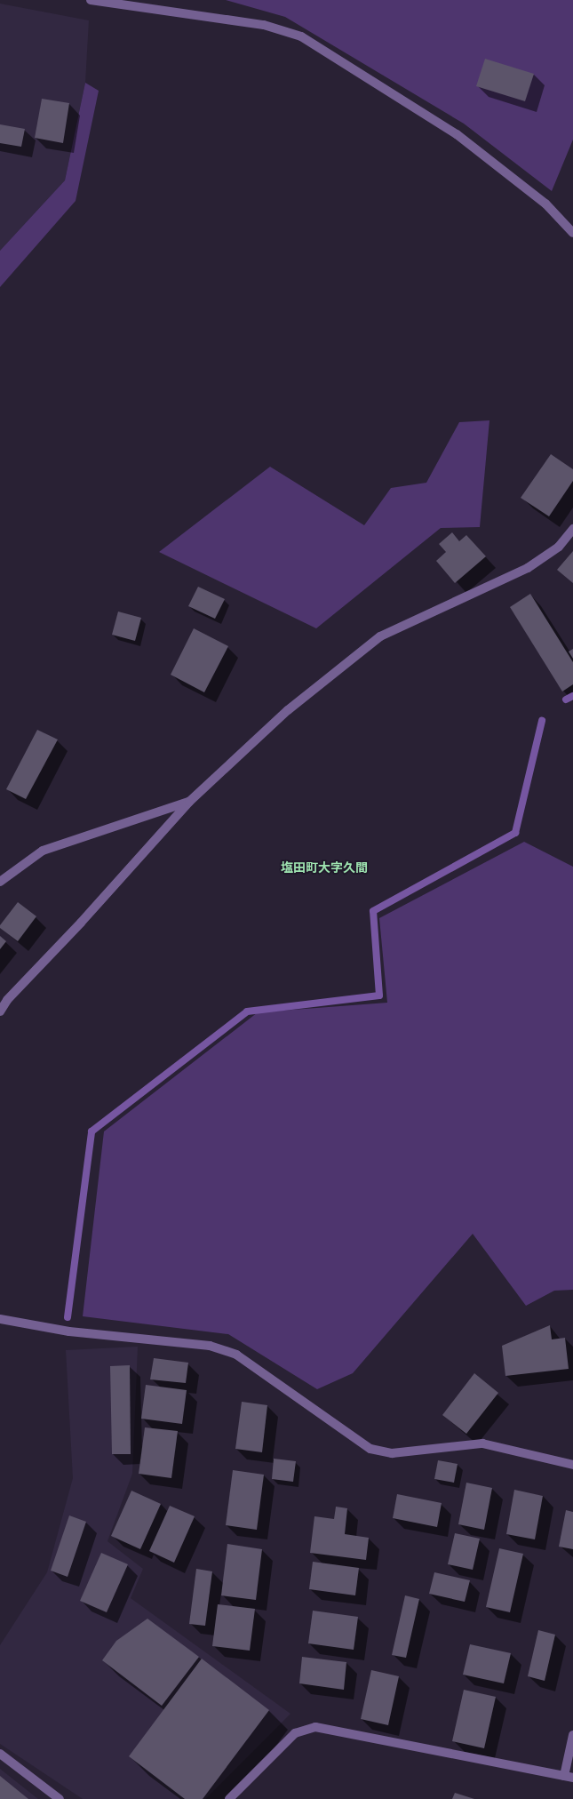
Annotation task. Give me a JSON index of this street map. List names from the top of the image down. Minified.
{"districts":["塩田町大字久間"]}
